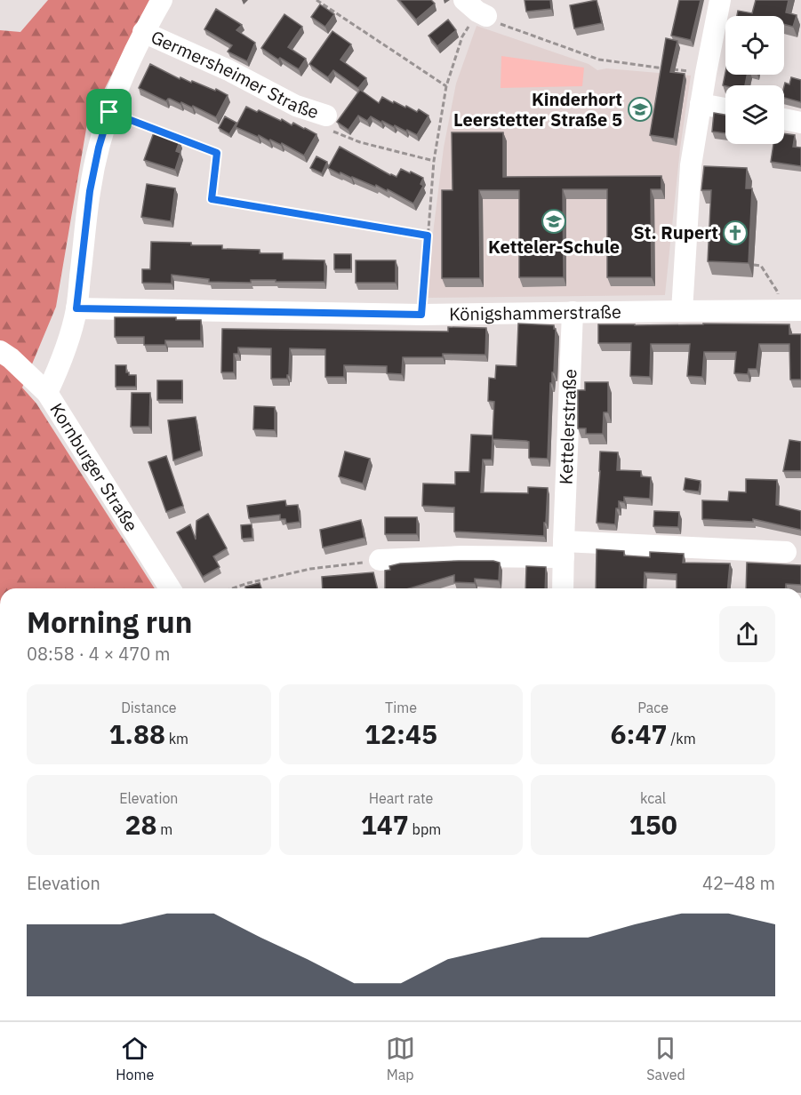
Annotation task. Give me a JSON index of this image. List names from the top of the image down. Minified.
{"streets":{"street":["Germersheimer Straße","Königshammerstraße","Kettelerstraße","Kornburger Straße"]},"crossings":[["Germersheimer Straße","Königshammerstraße"],["Germersheimer Straße","Kornburger Straße"],["Königshammerstraße","Kettelerstraße"]],"places":{"school or university":["Kinderhort Leerstetter Straße 5","Ketteler-Schule"],"church":["St. Rupert"]},"page":{"heading":["Morning run","08:58 · 4 × 470 m"],"stats":[["Distance","1.88 km"],["Time","12:45"],["Pace","6:47 /km"],["Elevation","28 m"],["Heart rate","147 bpm"],["kcal","150"]],"chart":["Elevation","42–48 m"],"tabs":["Home","Map","Saved"]}}
